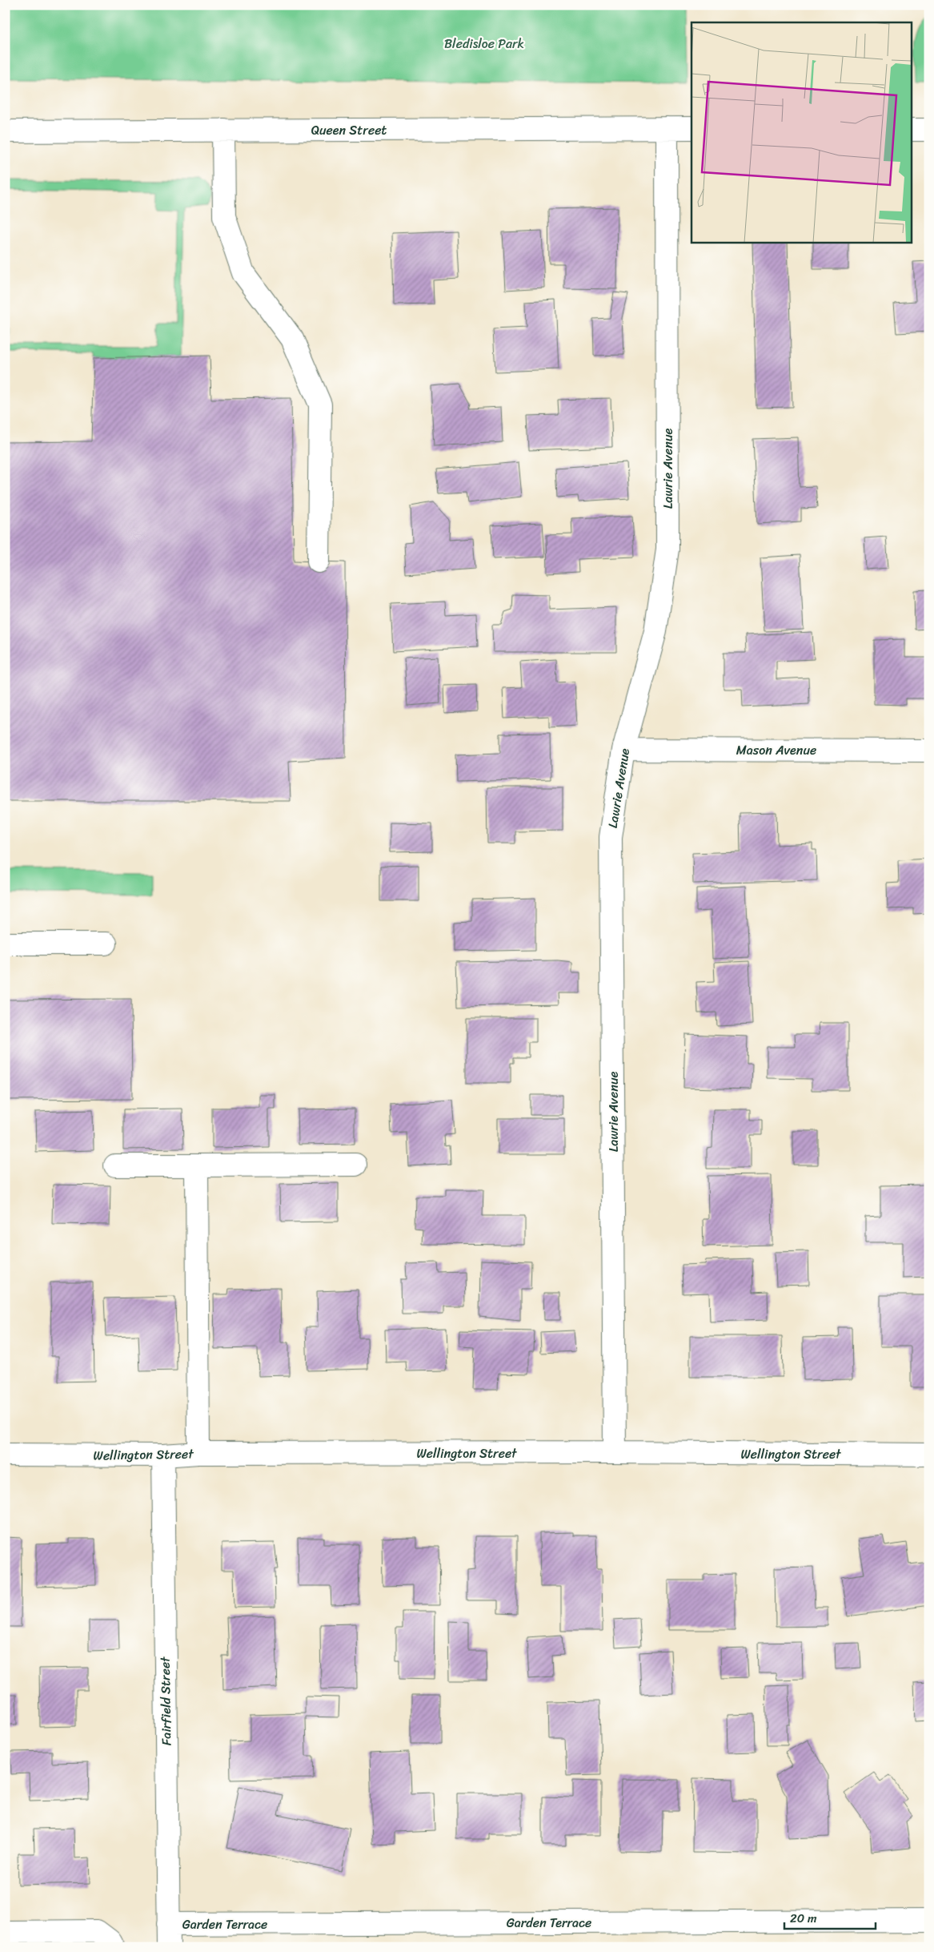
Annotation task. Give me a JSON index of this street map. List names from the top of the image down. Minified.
{"streets":{"street":["Queen Street","Lawrie Avenue","Mason Avenue","Wellington Street","Fairfield Street","Garden Terrace"]},"crossings":[["Queen Street","Lawrie Avenue"],["Lawrie Avenue","Mason Avenue"],["Lawrie Avenue","Wellington Street"],["Wellington Street","Fairfield Street"],["Fairfield Street","Garden Terrace"]],"parks":["Bledisloe Park"],"scale_bar":"20 m"}
